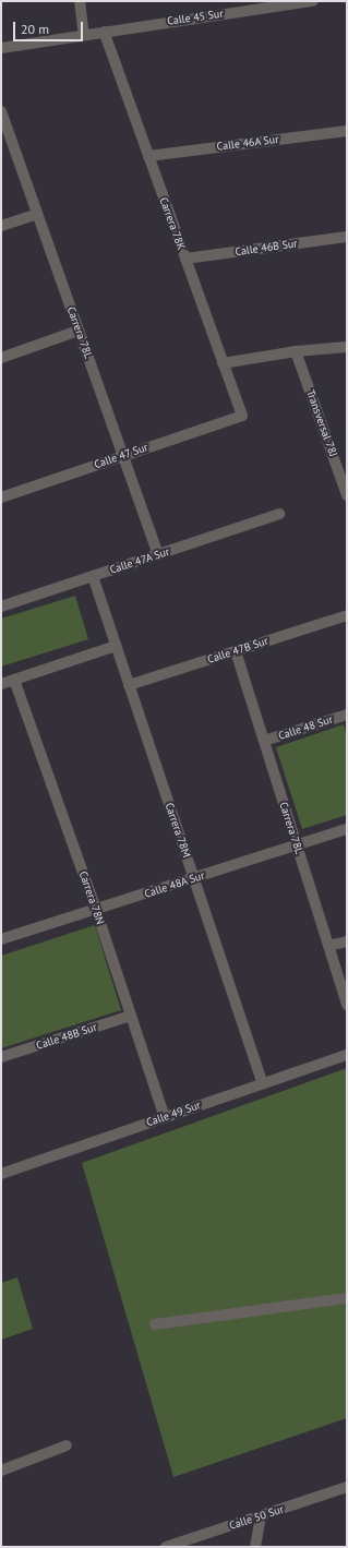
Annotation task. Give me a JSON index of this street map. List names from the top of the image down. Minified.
{"streets":{"street":["Calle 45 Sur","Calle 46A Sur","Carrera 78K","Calle 46B Sur","Carrera 78L","Transversal 78J","Calle 47 Sur","Calle 47A Sur","Calle 47B Sur","Calle 48 Sur","Carrera 78M","Calle 48A Sur","Carrera 78N","Calle 48B Sur","Calle 49 Sur","Calle 50 Sur"]},"crossings":[["Calle 45 Sur","Carrera 78K"],["Calle 46A Sur","Carrera 78K"],["Carrera 78K","Calle 46B Sur"],["Carrera 78K","Calle 47 Sur"],["Carrera 78L","Calle 47 Sur"],["Carrera 78L","Calle 47A Sur"],["Carrera 78L","Calle 47B Sur"],["Carrera 78L","Calle 48 Sur"],["Carrera 78L","Calle 48A Sur"],["Calle 47A Sur","Carrera 78M"],["Calle 47B Sur","Carrera 78M"],["Carrera 78M","Calle 48A Sur"],["Carrera 78M","Calle 49 Sur"],["Calle 48A Sur","Carrera 78N"],["Carrera 78N","Calle 48B Sur"],["Carrera 78N","Calle 49 Sur"]],"scale_bar":"20 m"}
